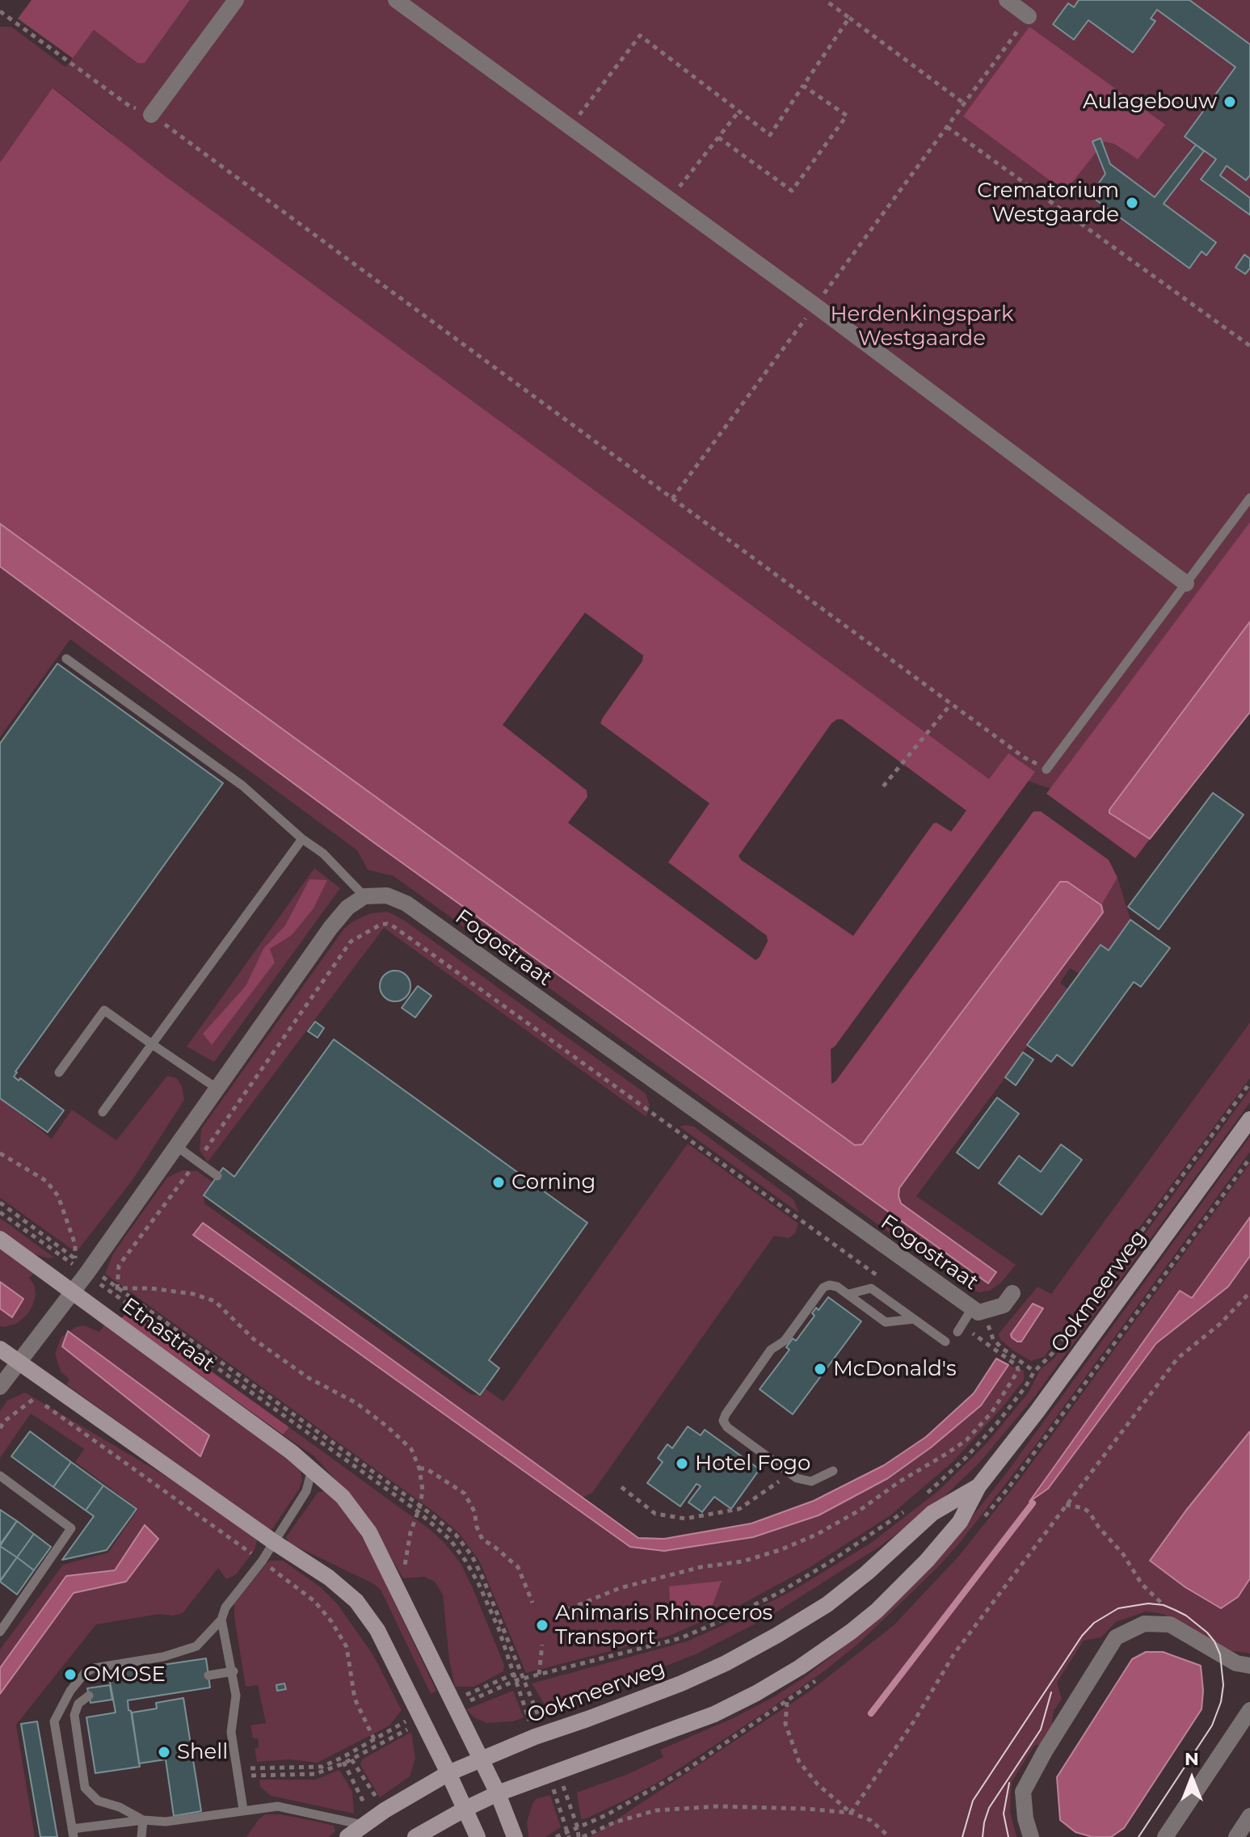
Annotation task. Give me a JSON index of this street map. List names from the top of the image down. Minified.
{"streets":{"main road":["Ookmeerweg","Etnastraat"],"street":["Fogostraat"]},"crossings":[["Ookmeerweg","Etnastraat"]],"parks":["Herdenkingspark Westgaarde"],"places":["Aulagebouw","Crematorium Westgaarde","Corning","McDonald's","Hotel Fogo","Animaris Rhinoceros Transport","OMOSE","Shell"],"north":"top"}
